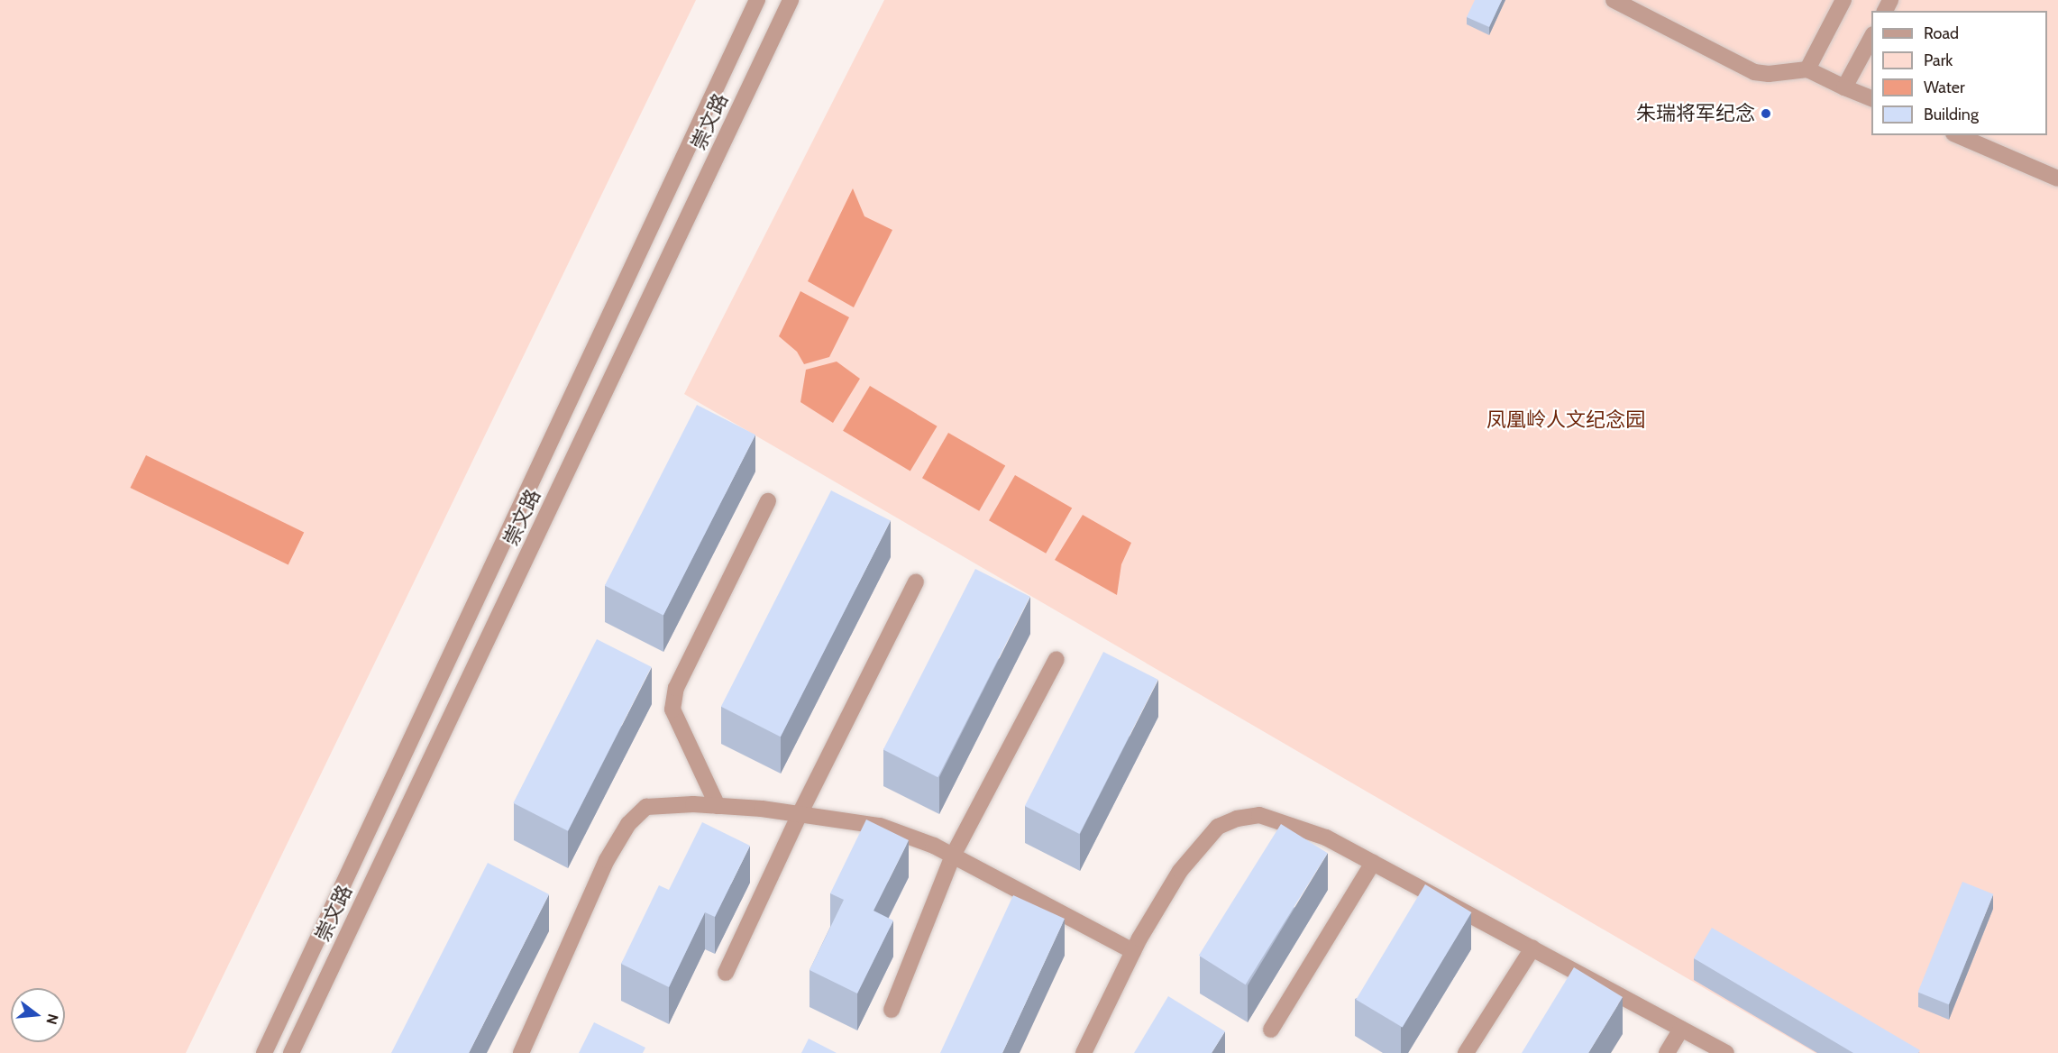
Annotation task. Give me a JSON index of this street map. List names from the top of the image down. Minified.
{"streets":{"street":["崇文路"]},"parks":["凤凰岭人文纪念园"],"places":["朱瑞将军纪念"],"legend":["Road","Park","Water","Building"],"north":"right"}
